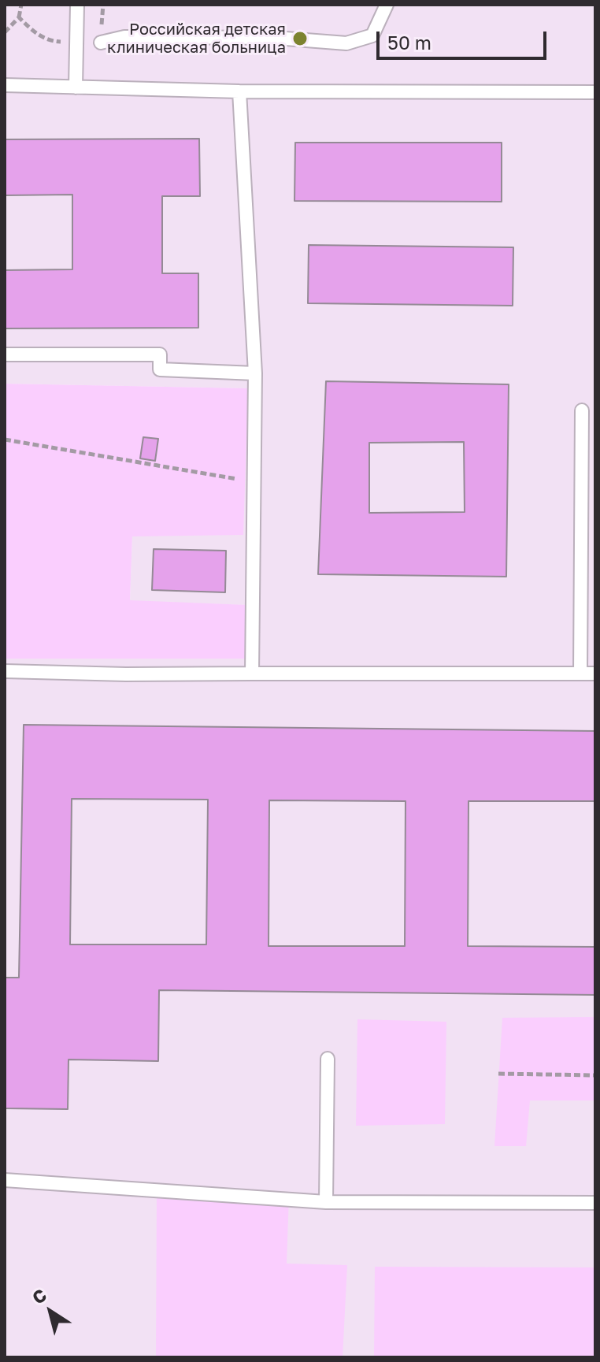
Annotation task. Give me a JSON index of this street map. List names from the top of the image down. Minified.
{"places":["Российская детская клиническая больница"],"scale_bar":"50 m","north":"top left"}
